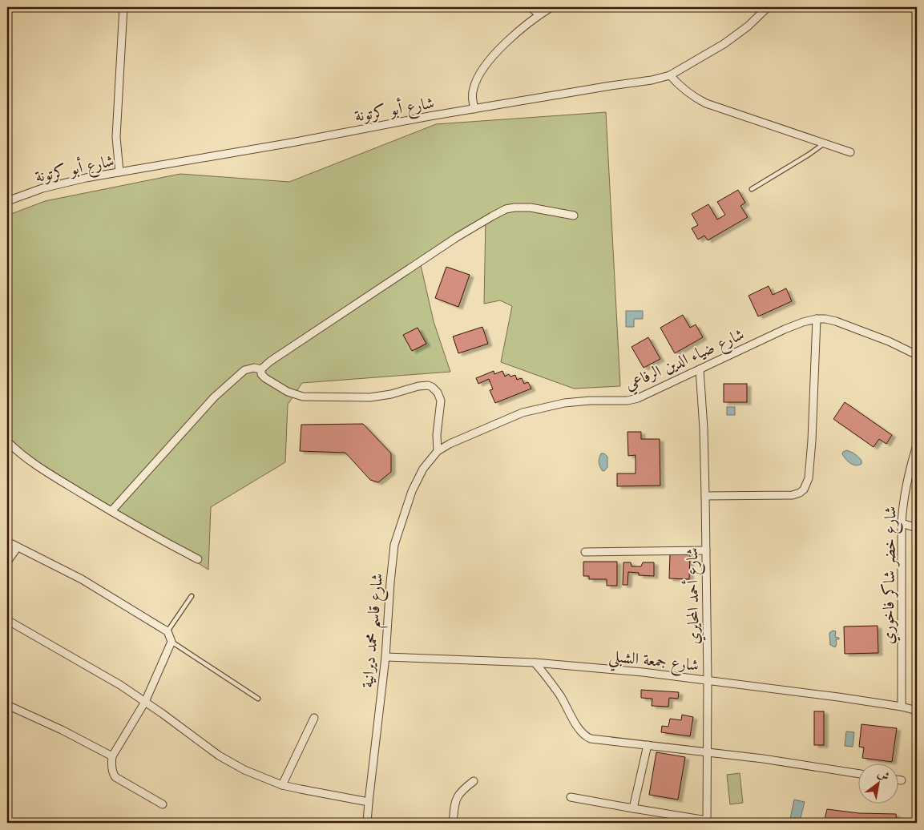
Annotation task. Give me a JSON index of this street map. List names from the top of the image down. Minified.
{"streets":{"street":["شارع أبو كرتونة","شارع ضياء الدين الرفاعي","شارع خضر شاكر فاخوري","شارع أحمد المحايري","شارع قاسم محمد ديرانية","شارع جمعة الشبلي"]},"crossings":[["شارع ضياء الدين الرفاعي","شارع أحمد المحايري"],["شارع ضياء الدين الرفاعي","شارع قاسم محمد ديرانية"],["شارع خضر شاكر فاخوري","شارع جمعة الشبلي"],["شارع أحمد المحايري","شارع جمعة الشبلي"],["شارع قاسم محمد ديرانية","شارع جمعة الشبلي"]],"north":"top right"}
